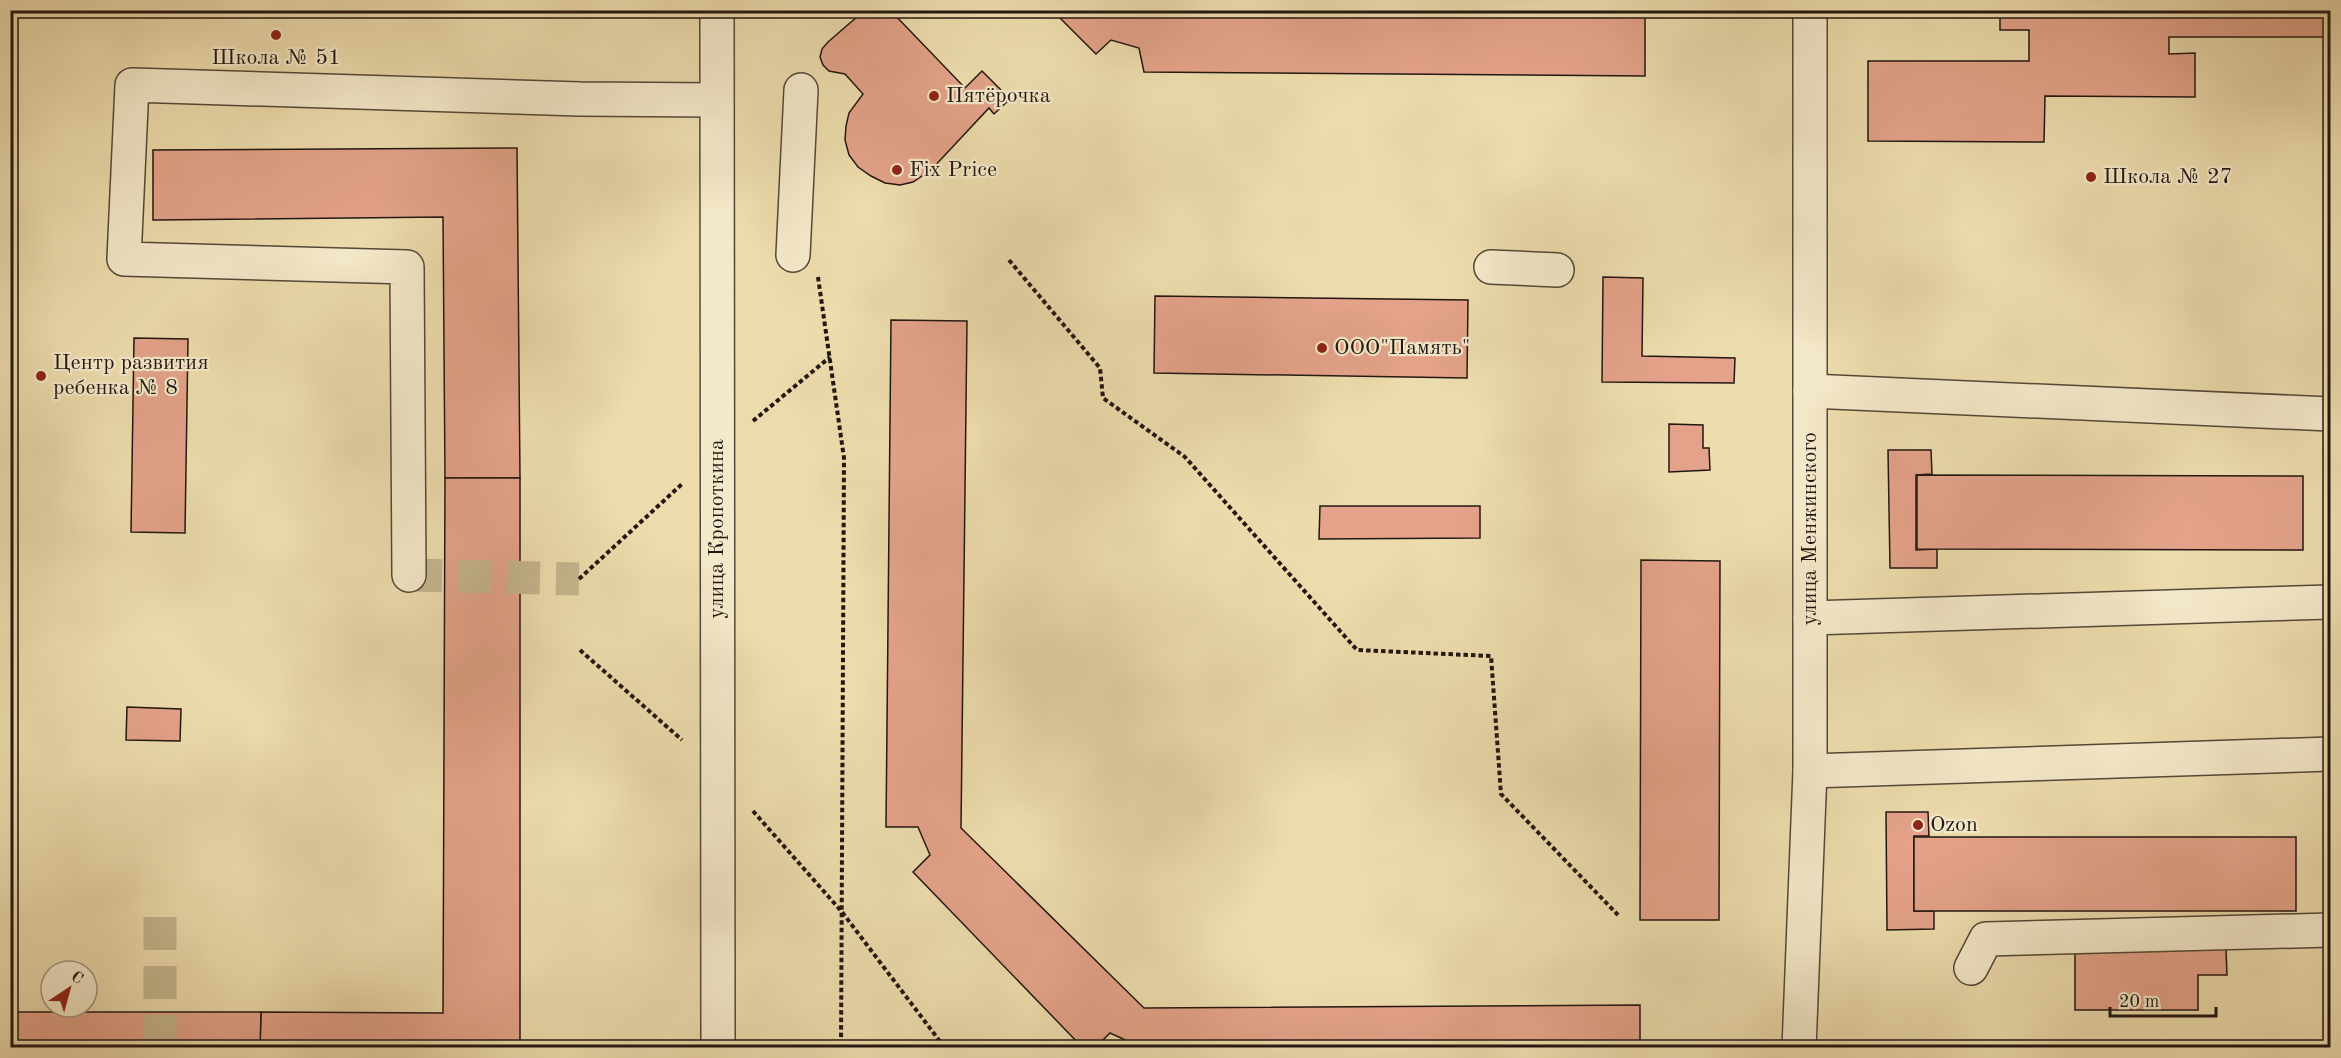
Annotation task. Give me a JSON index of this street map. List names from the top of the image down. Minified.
{"streets":{"street":["улица Кропоткина","улица Менжинского"]},"places":["Школа № 51","Пятёрочка","Fix Price","Школа № 27","ООО\"Память\"","Центр развития ребенка № 8","Ozon"],"scale_bar":"20 m","north":"top right"}
